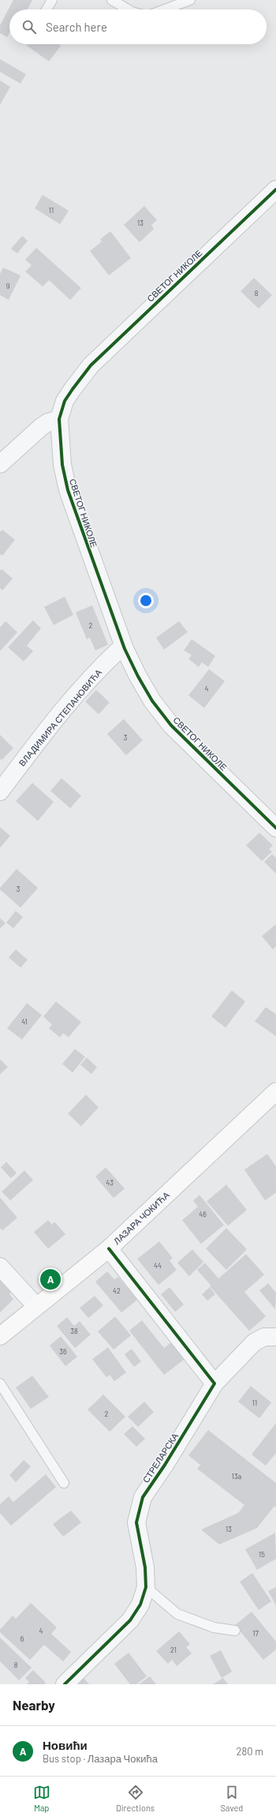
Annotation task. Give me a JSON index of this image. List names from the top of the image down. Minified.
{"streets":{"street":["СВЕТОГ НИКОЛЕ","ВЛАДИМИРА СТЕПАНОВИЋА","ЛАЗАРА ЧОКИЋА","СТРЕЛАРСКА"]},"crossings":[["СВЕТОГ НИКОЛЕ","ВЛАДИМИРА СТЕПАНОВИЋА"]],"house_numbers":["11","13","9","8","2","4","3","3","41","43","46","44","42","38","36","11","2","13a","13","15","4","17","6","21","8"],"page":{"search":"Search here","pins":"A","heading":"Nearby","list":[{"mark":"A","name":"Новићи","note":"Bus stop · Лазара Чокића","value":"280 m"}],"nav":["Map","Directions","Saved"]}}
